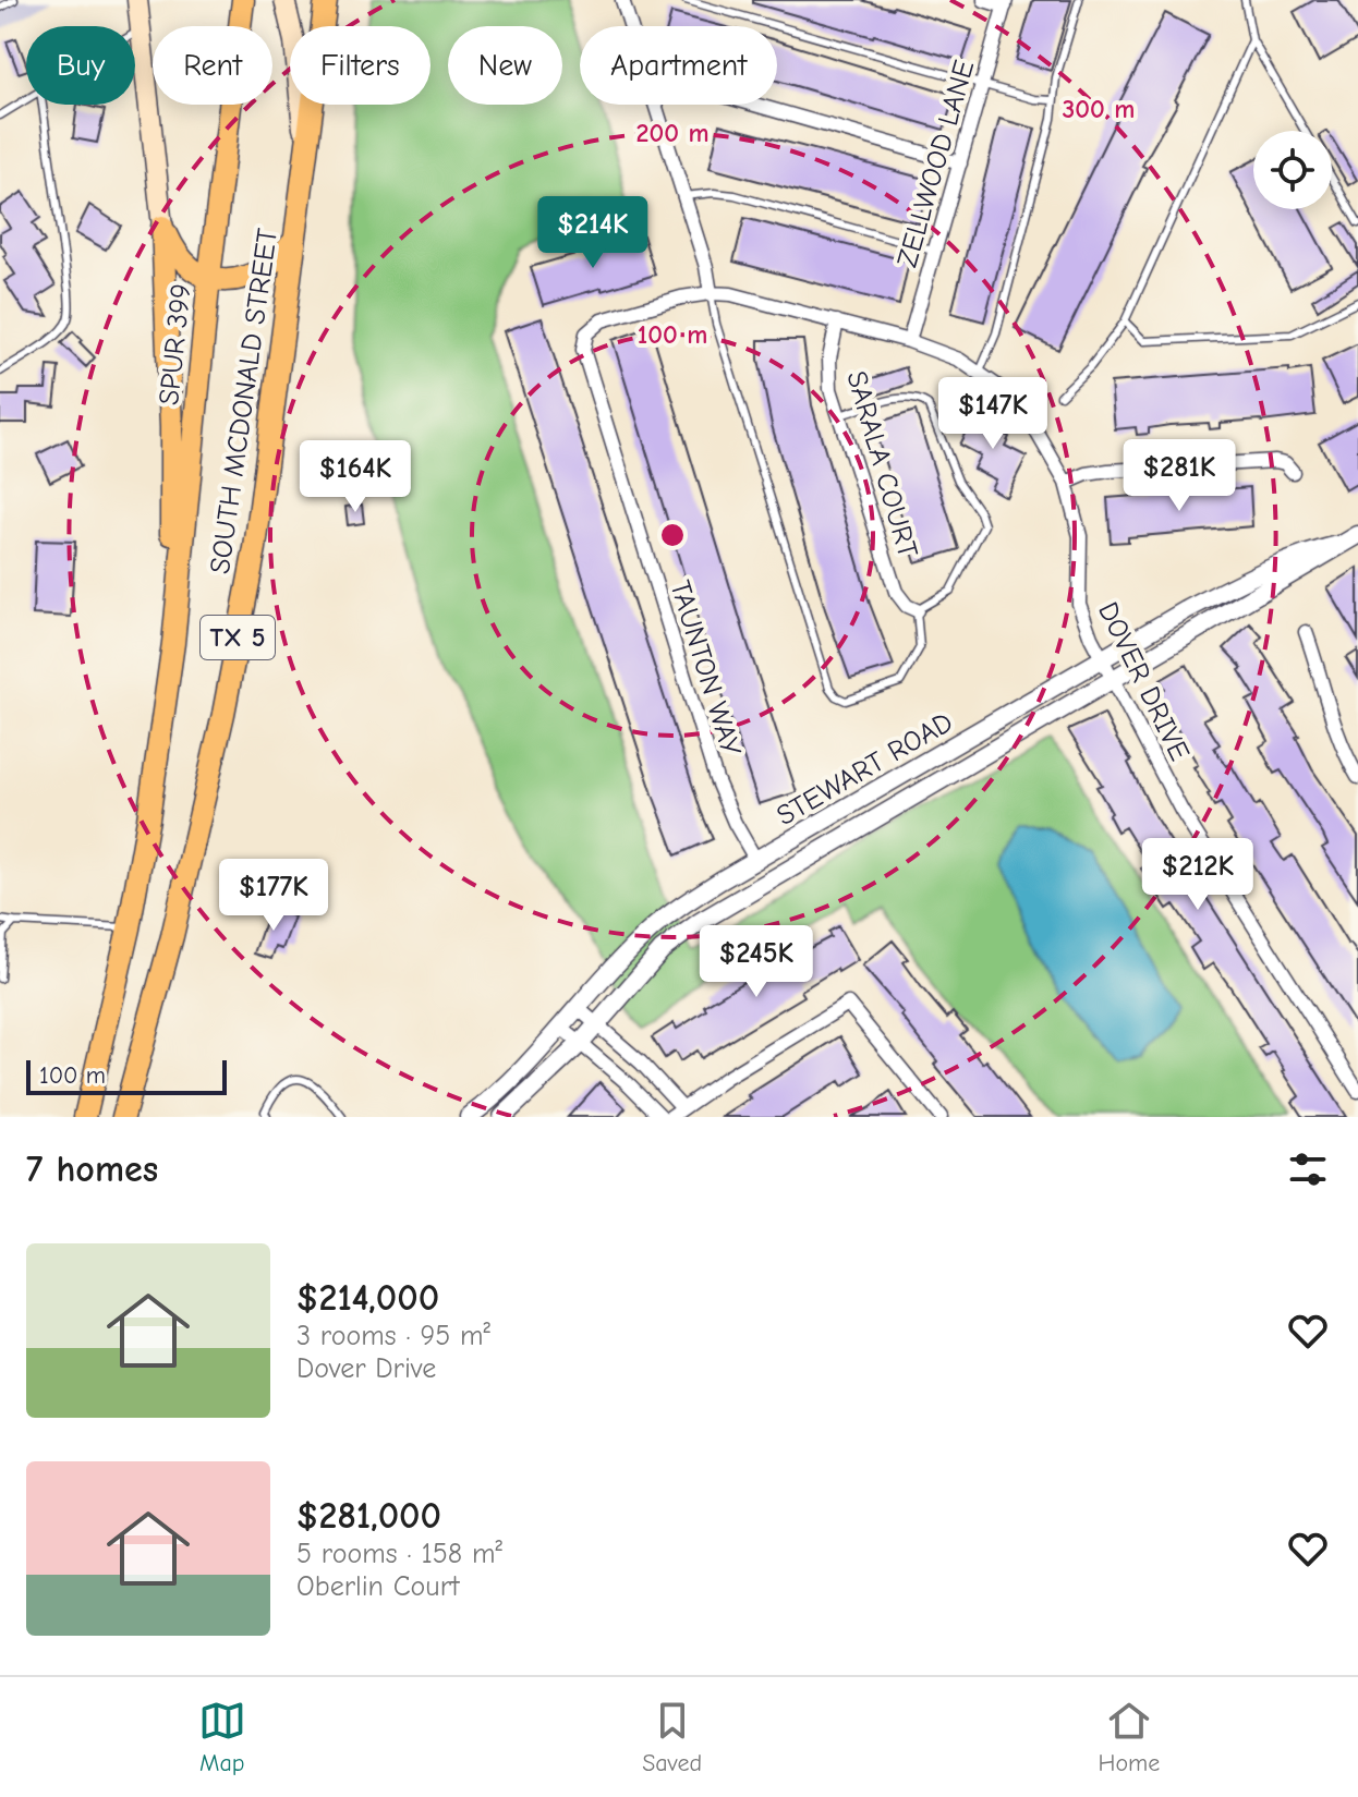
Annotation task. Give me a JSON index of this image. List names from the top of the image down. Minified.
{"streets":{"main road":["SPUR 399","SOUTH MCDONALD STREET","TX 5"],"street":["ZELLWOOD LANE","SARALA COURT","TAUNTON WAY","DOVER DRIVE","STEWART ROAD"]},"crossings":[["ZELLWOOD LANE","DOVER DRIVE"],["SPUR 399","TX 5"],["SOUTH MCDONALD STREET","TX 5"],["SARALA COURT","DOVER DRIVE"],["TAUNTON WAY","DOVER DRIVE"],["TAUNTON WAY","STEWART ROAD"],["DOVER DRIVE","STEWART ROAD"]],"scale_bar":"100 m","page":{"chip":["Buy","Rent","Filters","New","Apartment"],"price":["$214K","$147K","$281K","$164K","$212K","$177K","$245K"],"scale":"100 m","heading":"7 homes","list":[{"name":"$214,000","note":"3 rooms · 95 m² · Dover Drive"},{"name":"$281,000","note":"5 rooms · 158 m² · Oberlin Court"}],"tabs":["Map","Saved","Home"]},"rings":["300 m","200 m","100 m"]}
